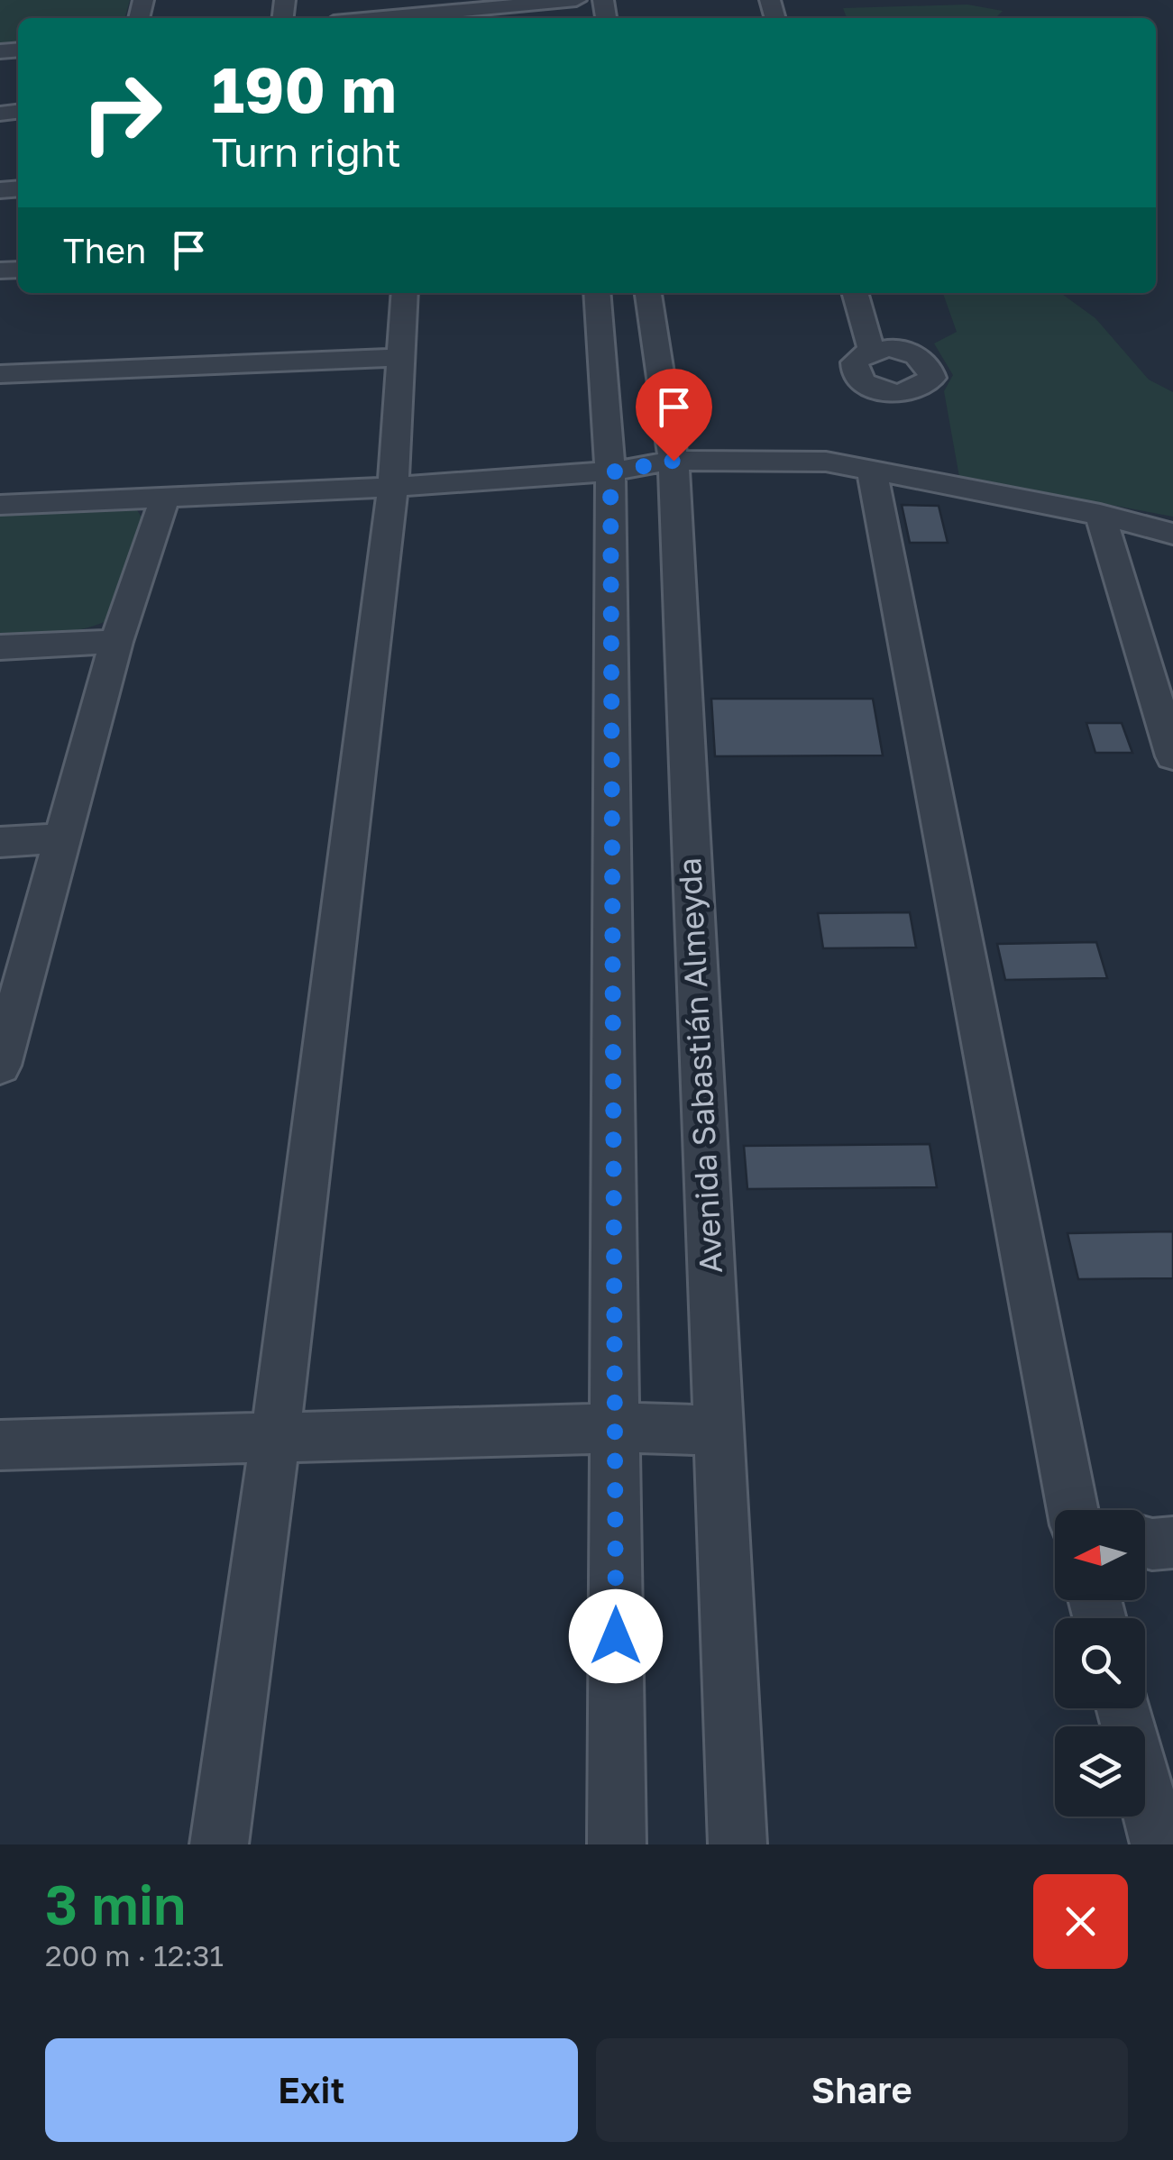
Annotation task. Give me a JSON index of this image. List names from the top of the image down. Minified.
{"streets":{"street":["Avenida Sabastián Almeyda"]},"north":"left","page":{"turn":["190 m","Turn right"],"then":"Then","heading":["3 min","200 m · 12:31"],"buttons":["Exit","Share"]}}
